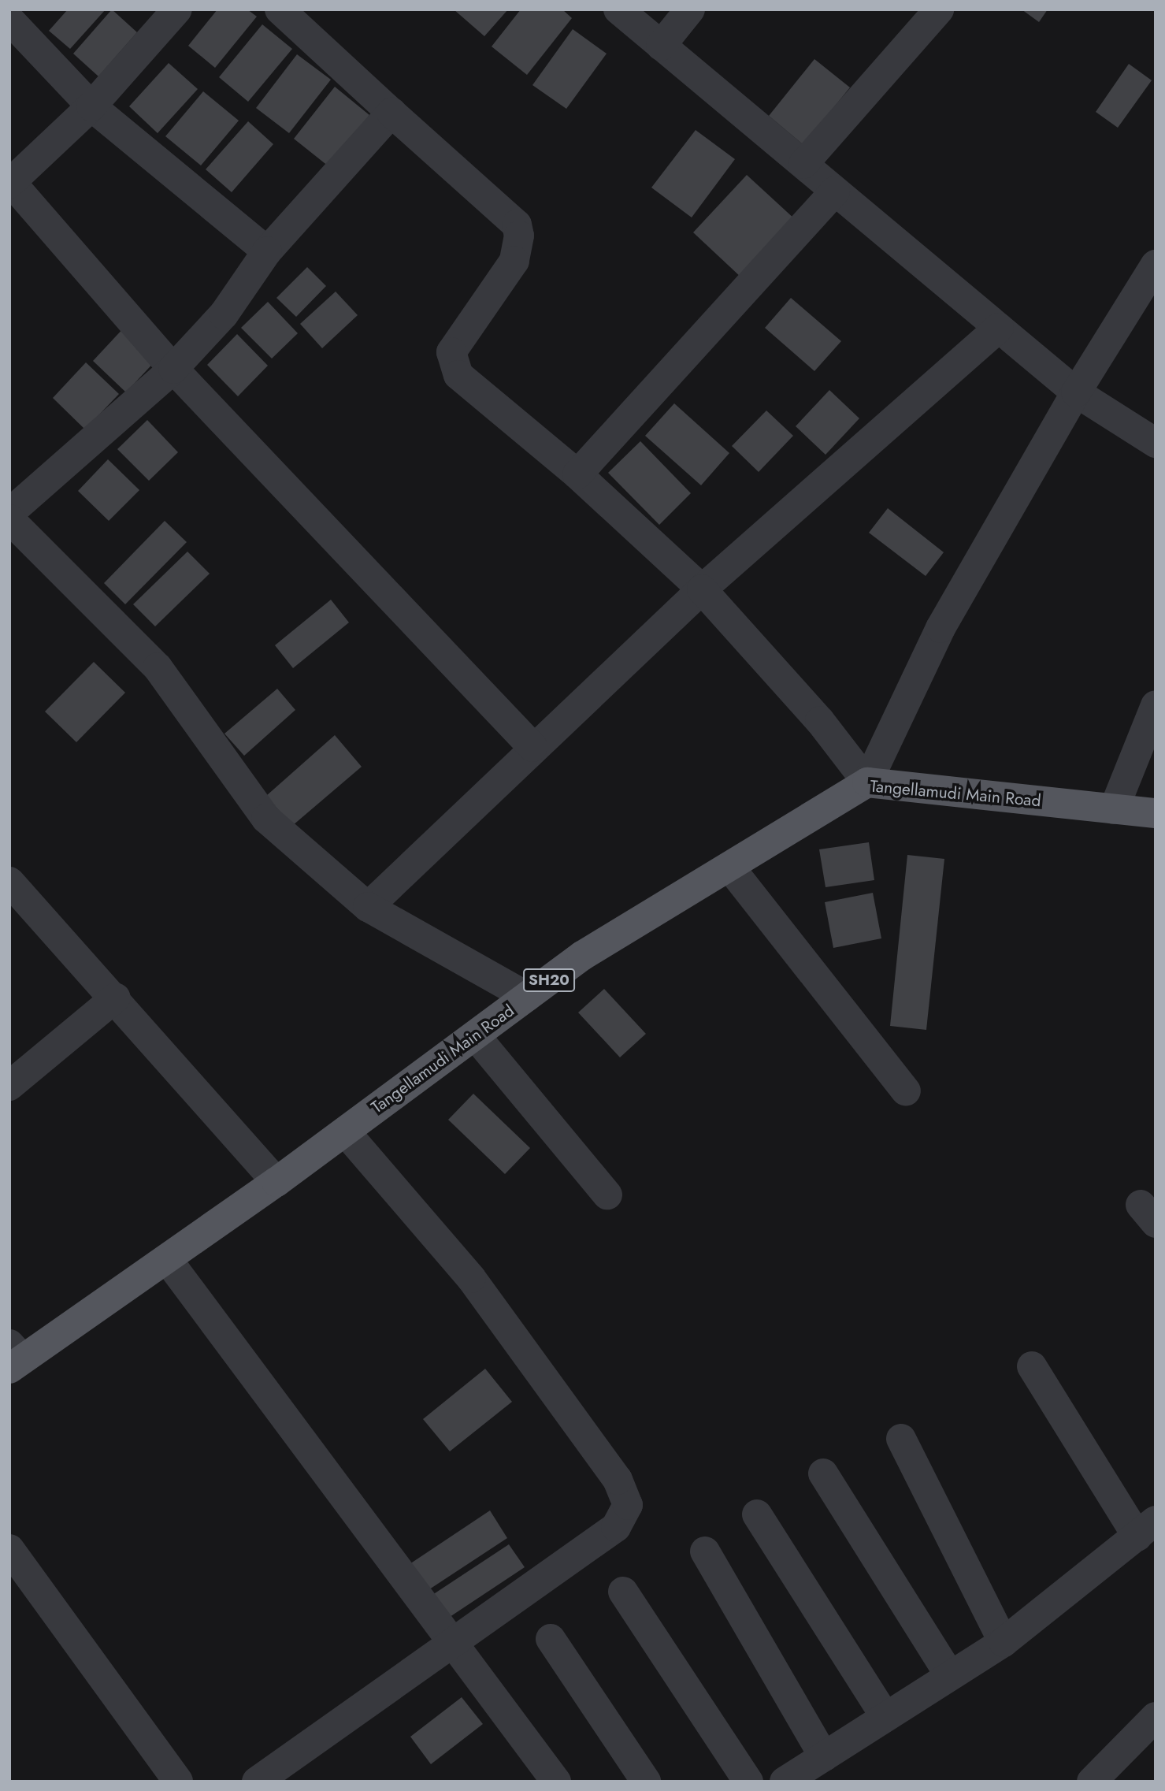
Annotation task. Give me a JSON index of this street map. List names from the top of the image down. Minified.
{"streets":{"main road":["Tangellamudi Main Road","SH20"]}}
